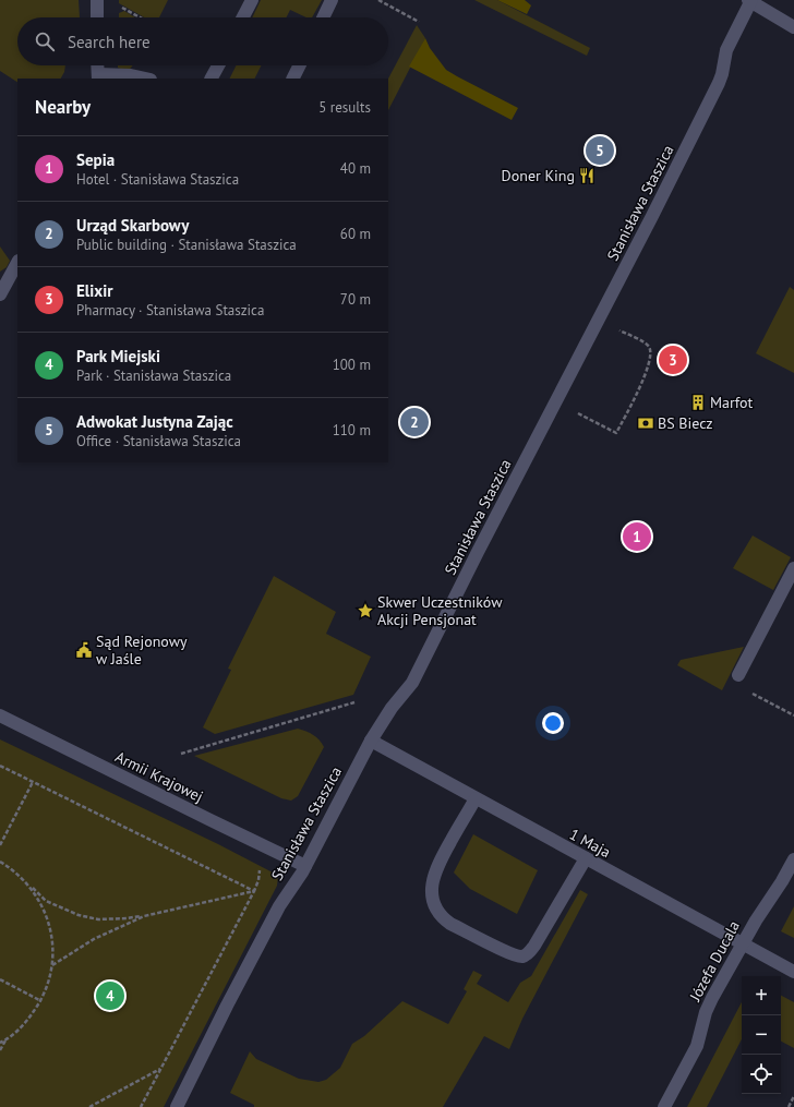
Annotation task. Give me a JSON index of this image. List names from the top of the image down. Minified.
{"streets":{"street":["Stanisława Staszica","Armii Krajowej","1 Maja","Józefa Ducala"]},"crossings":[["Stanisława Staszica","Armii Krajowej"],["Stanisława Staszica","1 Maja"],["1 Maja","Józefa Ducala"]],"places":{"restaurant":["Doner King"],"building":["Marfot"],"bank":["BS Biecz"],"place":["Skwer Uczestników Akcji Pensjonat"],"public building":["Sąd Rejonowy w Jaśle"]},"page":{"search":"Search here","heading":["Nearby","5 results"],"pins":["5","3","2","1","4"],"list":[{"mark":"1","name":"Sepia","note":"Hotel · Stanisława Staszica","value":"40 m"},{"mark":"2","name":"Urząd Skarbowy","note":"Public building · Stanisława Staszica","value":"60 m"},{"mark":"3","name":"Elixir","note":"Pharmacy · Stanisława Staszica","value":"70 m"},{"mark":"4","name":"Park Miejski","note":"Park · Stanisława Staszica","value":"100 m"},{"mark":"5","name":"Adwokat Justyna Zając","note":"Office · Stanisława Staszica","value":"110 m"}],"map_buttons":["+","−"]}}
